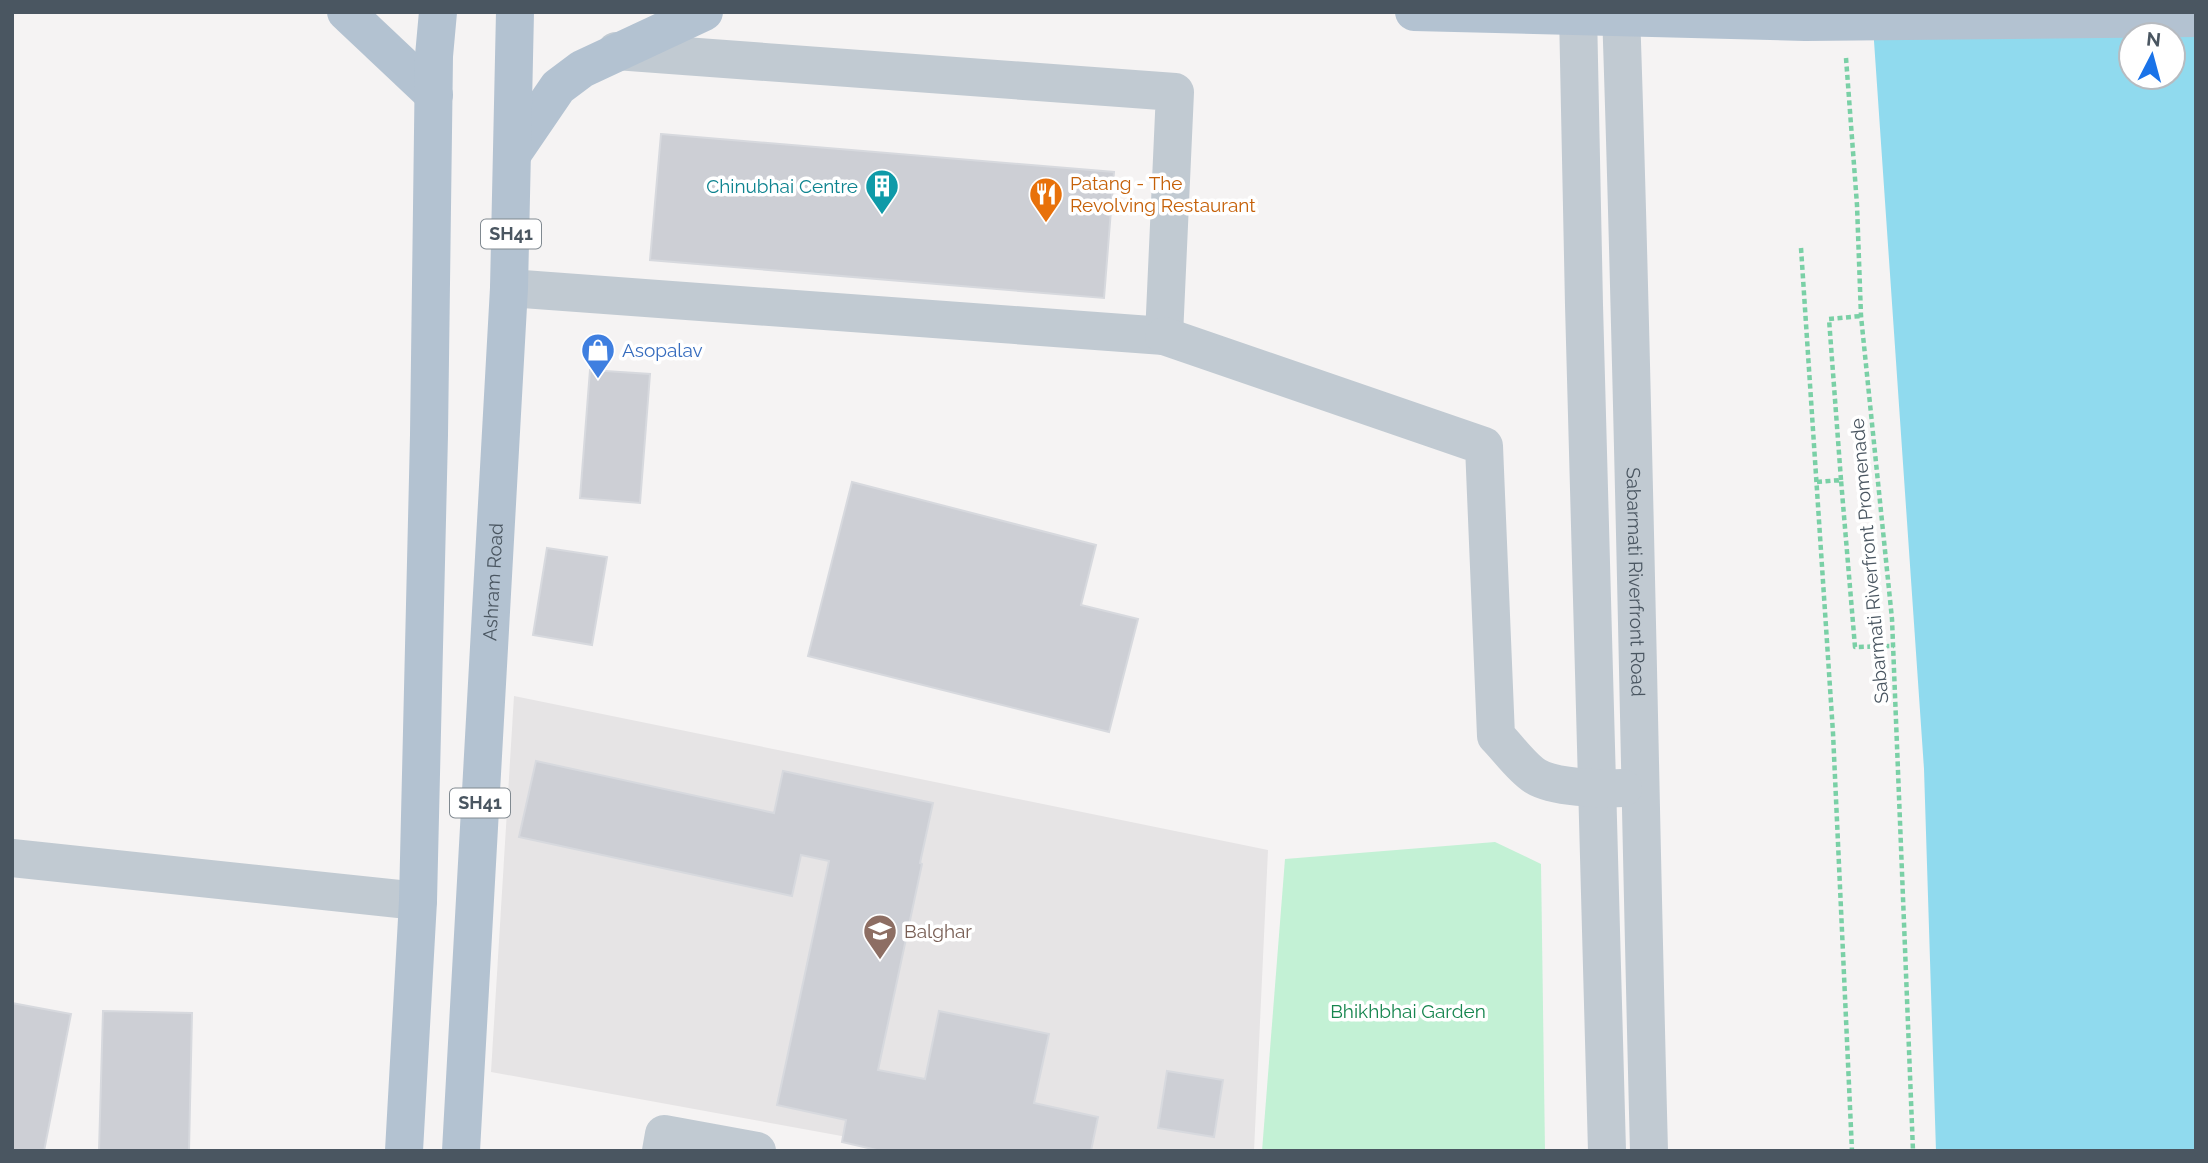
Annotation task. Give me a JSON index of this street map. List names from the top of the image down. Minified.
{"streets":{"main road":["SH41","Ashram Road"],"street":["Sabarmati Riverfront Road"],"path":["Sabarmati Riverfront Promenade"]},"parks":["Bhikhbhai Garden"],"places":{"building":["Chinubhai Centre"],"restaurant":["Patang - The Revolving Restaurant"],"shop":["Asopalav"],"school or university":["Balghar"]},"north":"top"}
